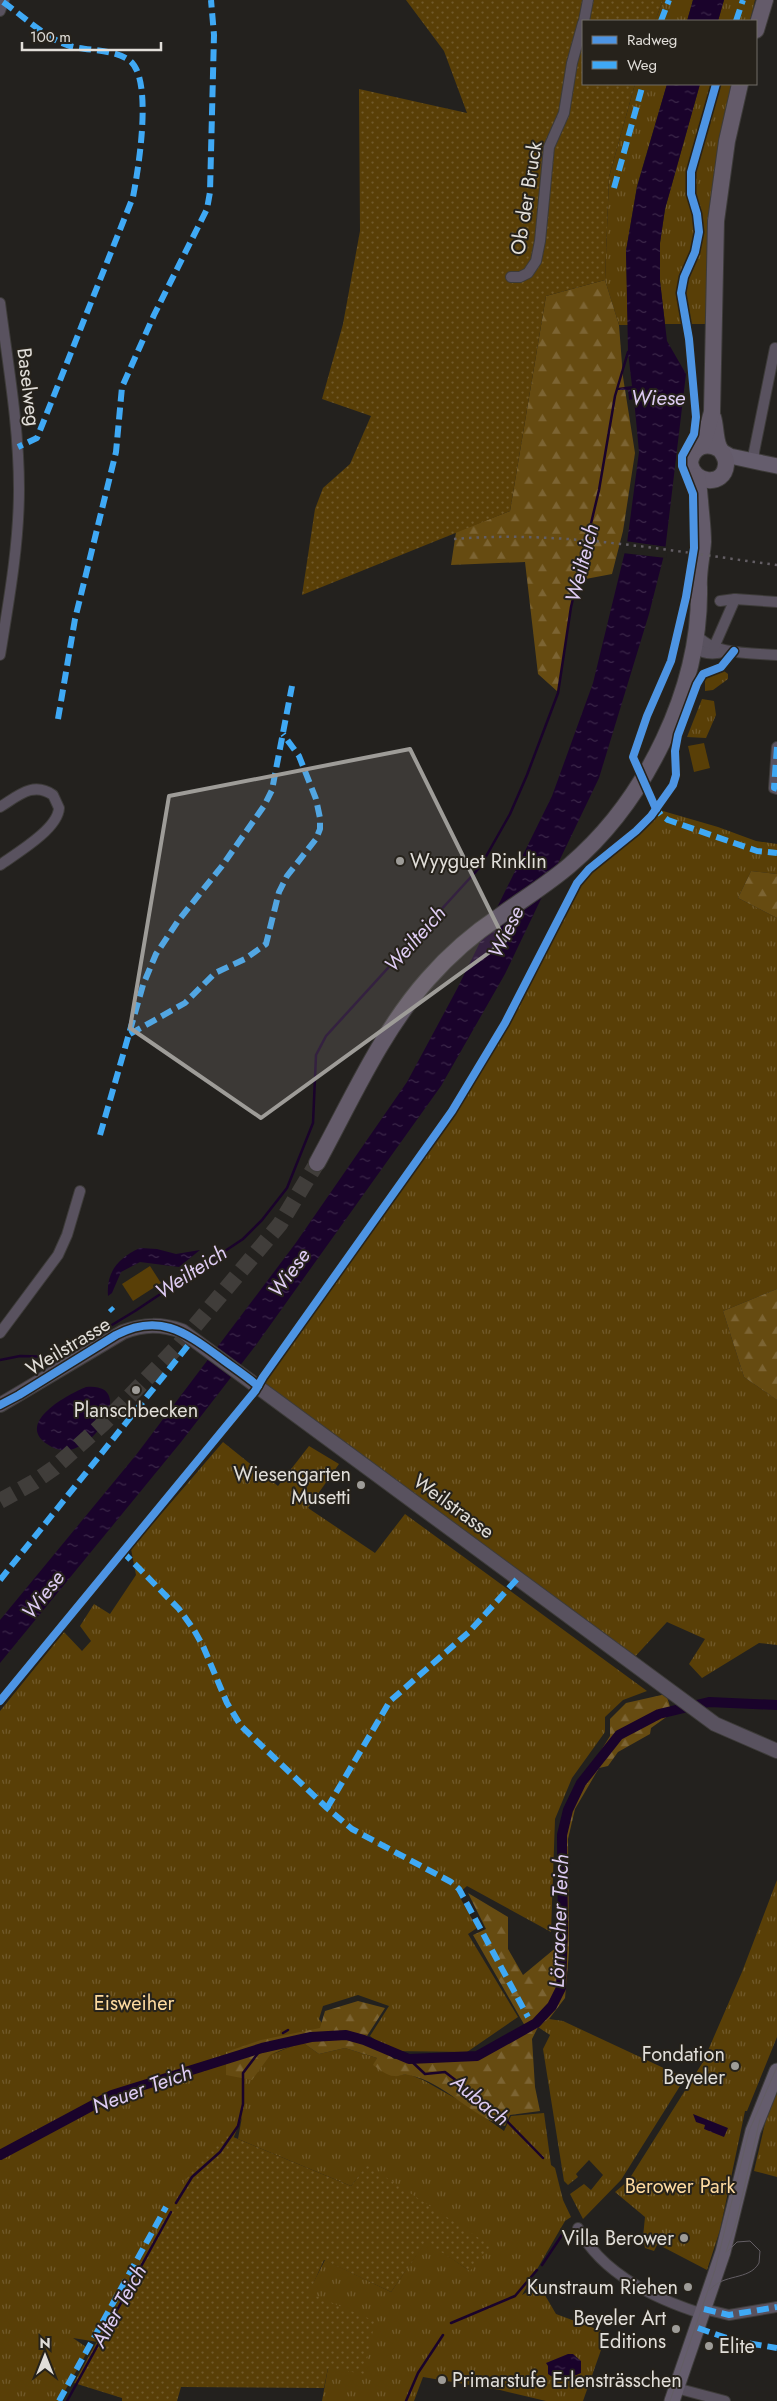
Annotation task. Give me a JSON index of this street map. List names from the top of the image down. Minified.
{"streets":{"street":["Ob der Bruck","Baselweg","Weilstrasse"]},"water":["Wiese","Weilteich","Lörracher Teich","Neuer Teich","Aubach","Alter Teich"],"parks":["Eisweiher","Berower Park"],"places":["Wyyguet Rinklin","Planschbecken","Wiesengarten Musetti","Fondation Beyeler","Villa Berower","Kunstraum Riehen","Beyeler Art Editions","Elite","Primarstufe Erlensträsschen"],"legend":["Radweg","Weg"],"scale_bar":"100 m","north":"top"}
